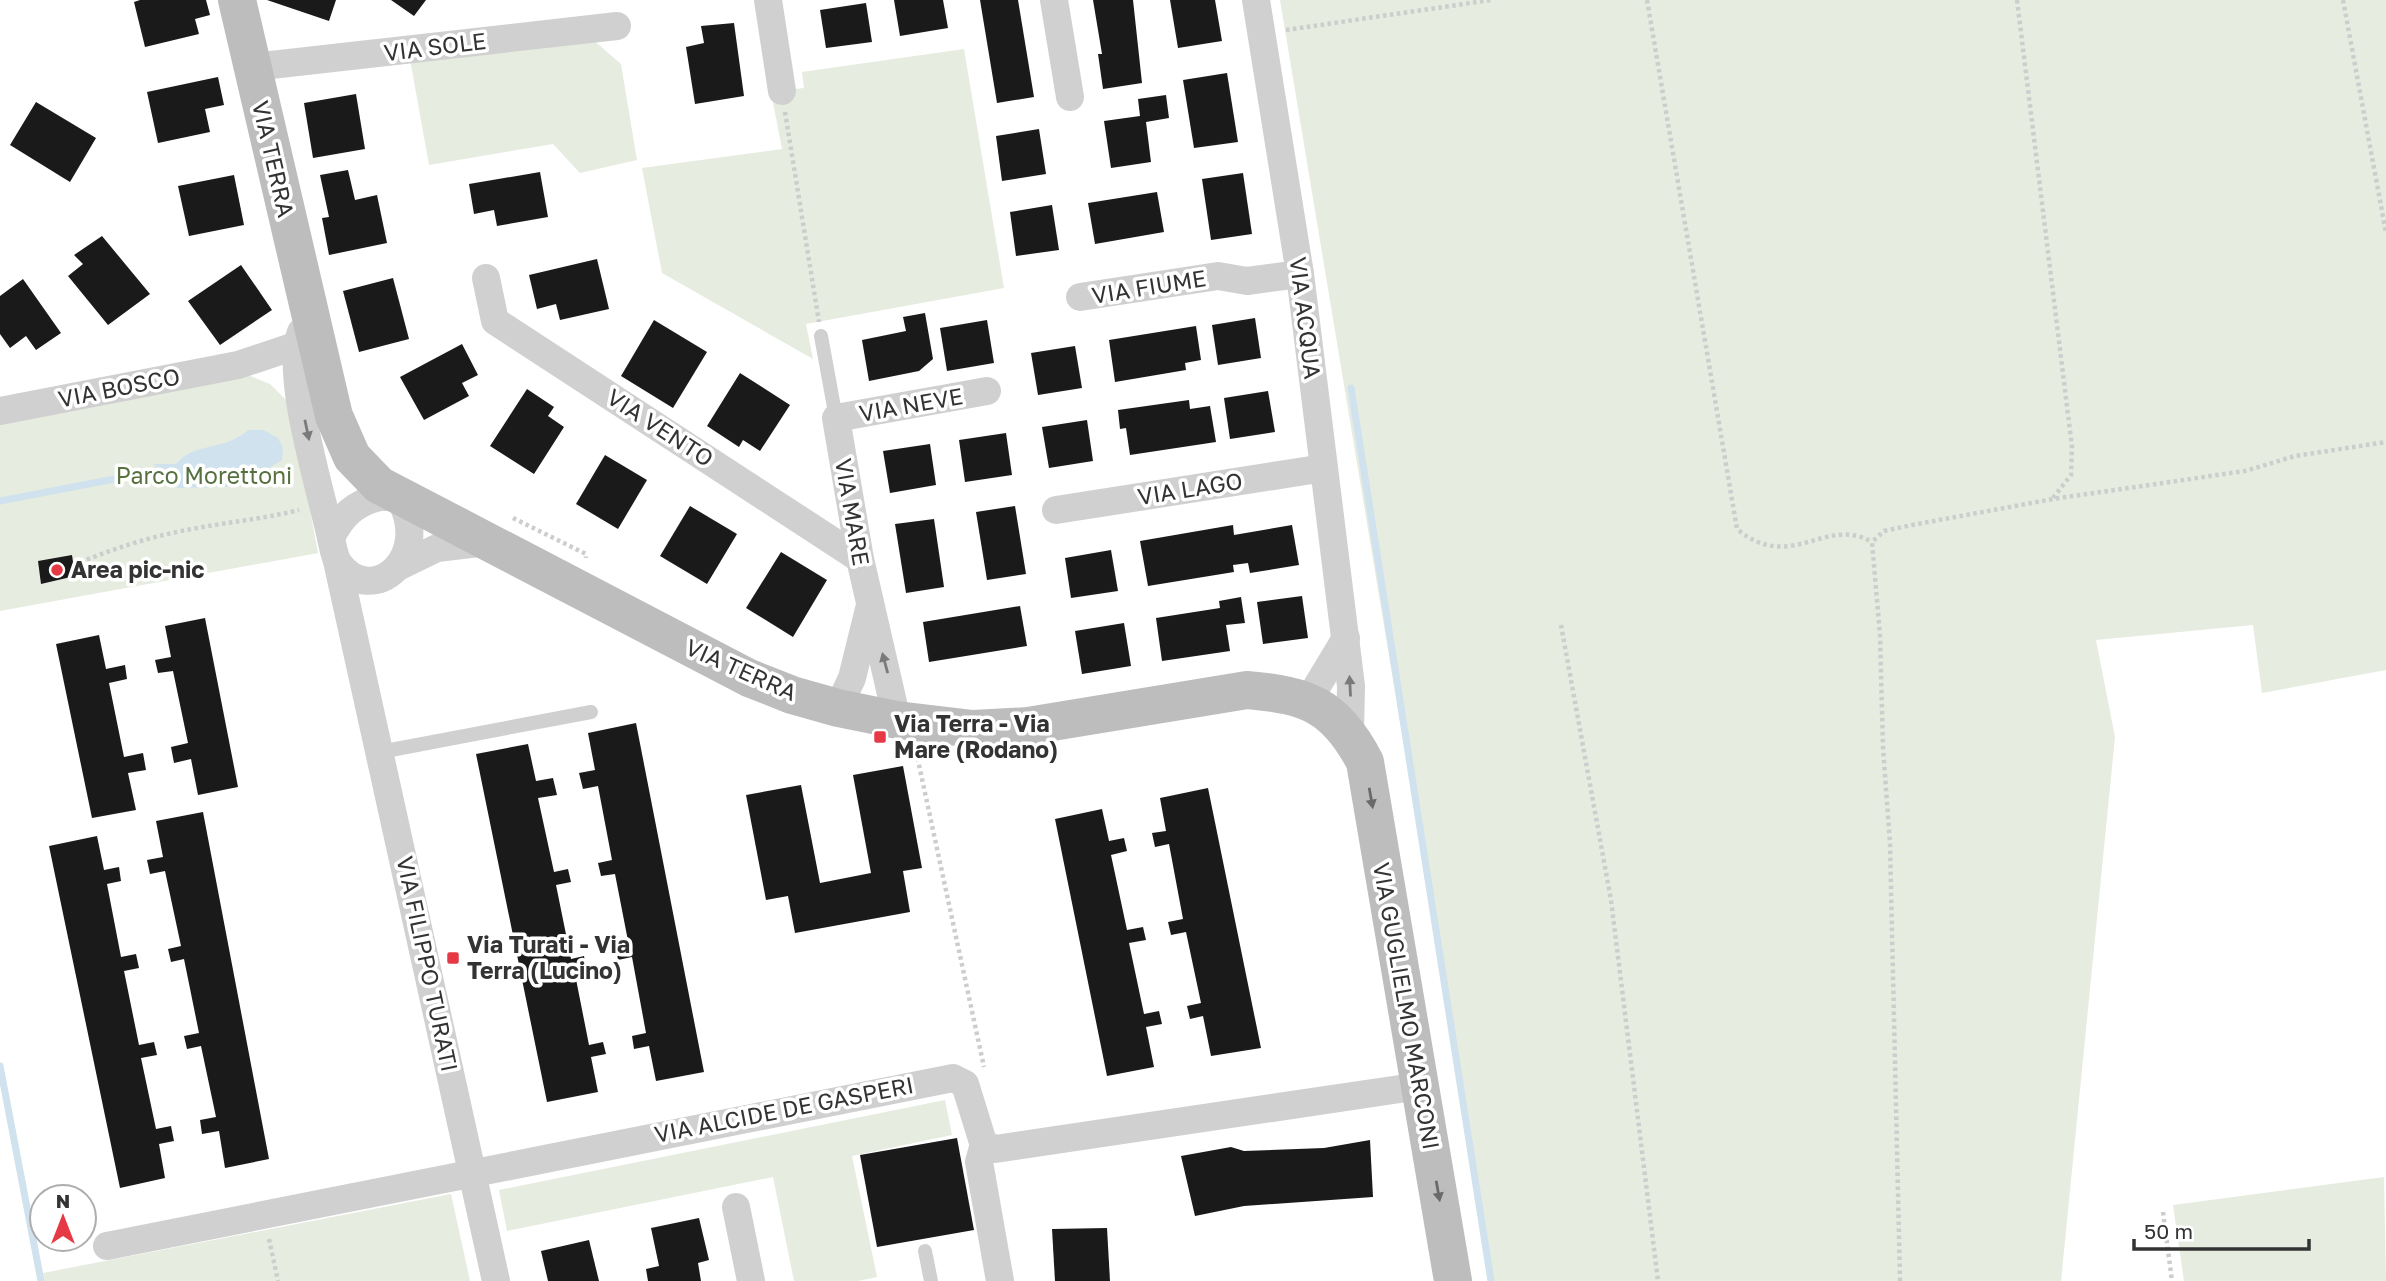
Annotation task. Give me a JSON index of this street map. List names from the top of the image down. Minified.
{"streets":{"street":["VIA SOLE","VIA TERRA","VIA FIUME","VIA ACQUA","VIA BOSCO","VIA NEVE","VIA VENTO","VIA LAGO","VIA MARE","VIA FILIPPO TURATI","VIA GUGLIELMO MARCONI","VIA ALCIDE DE GASPERI"]},"crossings":[["VIA SOLE","VIA TERRA"],["VIA TERRA","VIA ACQUA"],["VIA TERRA","VIA BOSCO"],["VIA TERRA","VIA MARE"],["VIA TERRA","VIA FILIPPO TURATI"],["VIA TERRA","VIA GUGLIELMO MARCONI"],["VIA FIUME","VIA ACQUA"],["VIA ACQUA","VIA LAGO"],["VIA ACQUA","VIA GUGLIELMO MARCONI"],["VIA NEVE","VIA MARE"],["VIA VENTO","VIA MARE"],["VIA FILIPPO TURATI","VIA ALCIDE DE GASPERI"]],"one_way":["VIA GUGLIELMO MARCONI"],"parks":["Parco Morettoni"],"places":{"other":["Area pic-nic"],"transit":["Via Terra - Via Mare (Rodano)","Via Turati - Via Terra (Lucino)"]},"scale_bar":"50 m","north":"top"}
